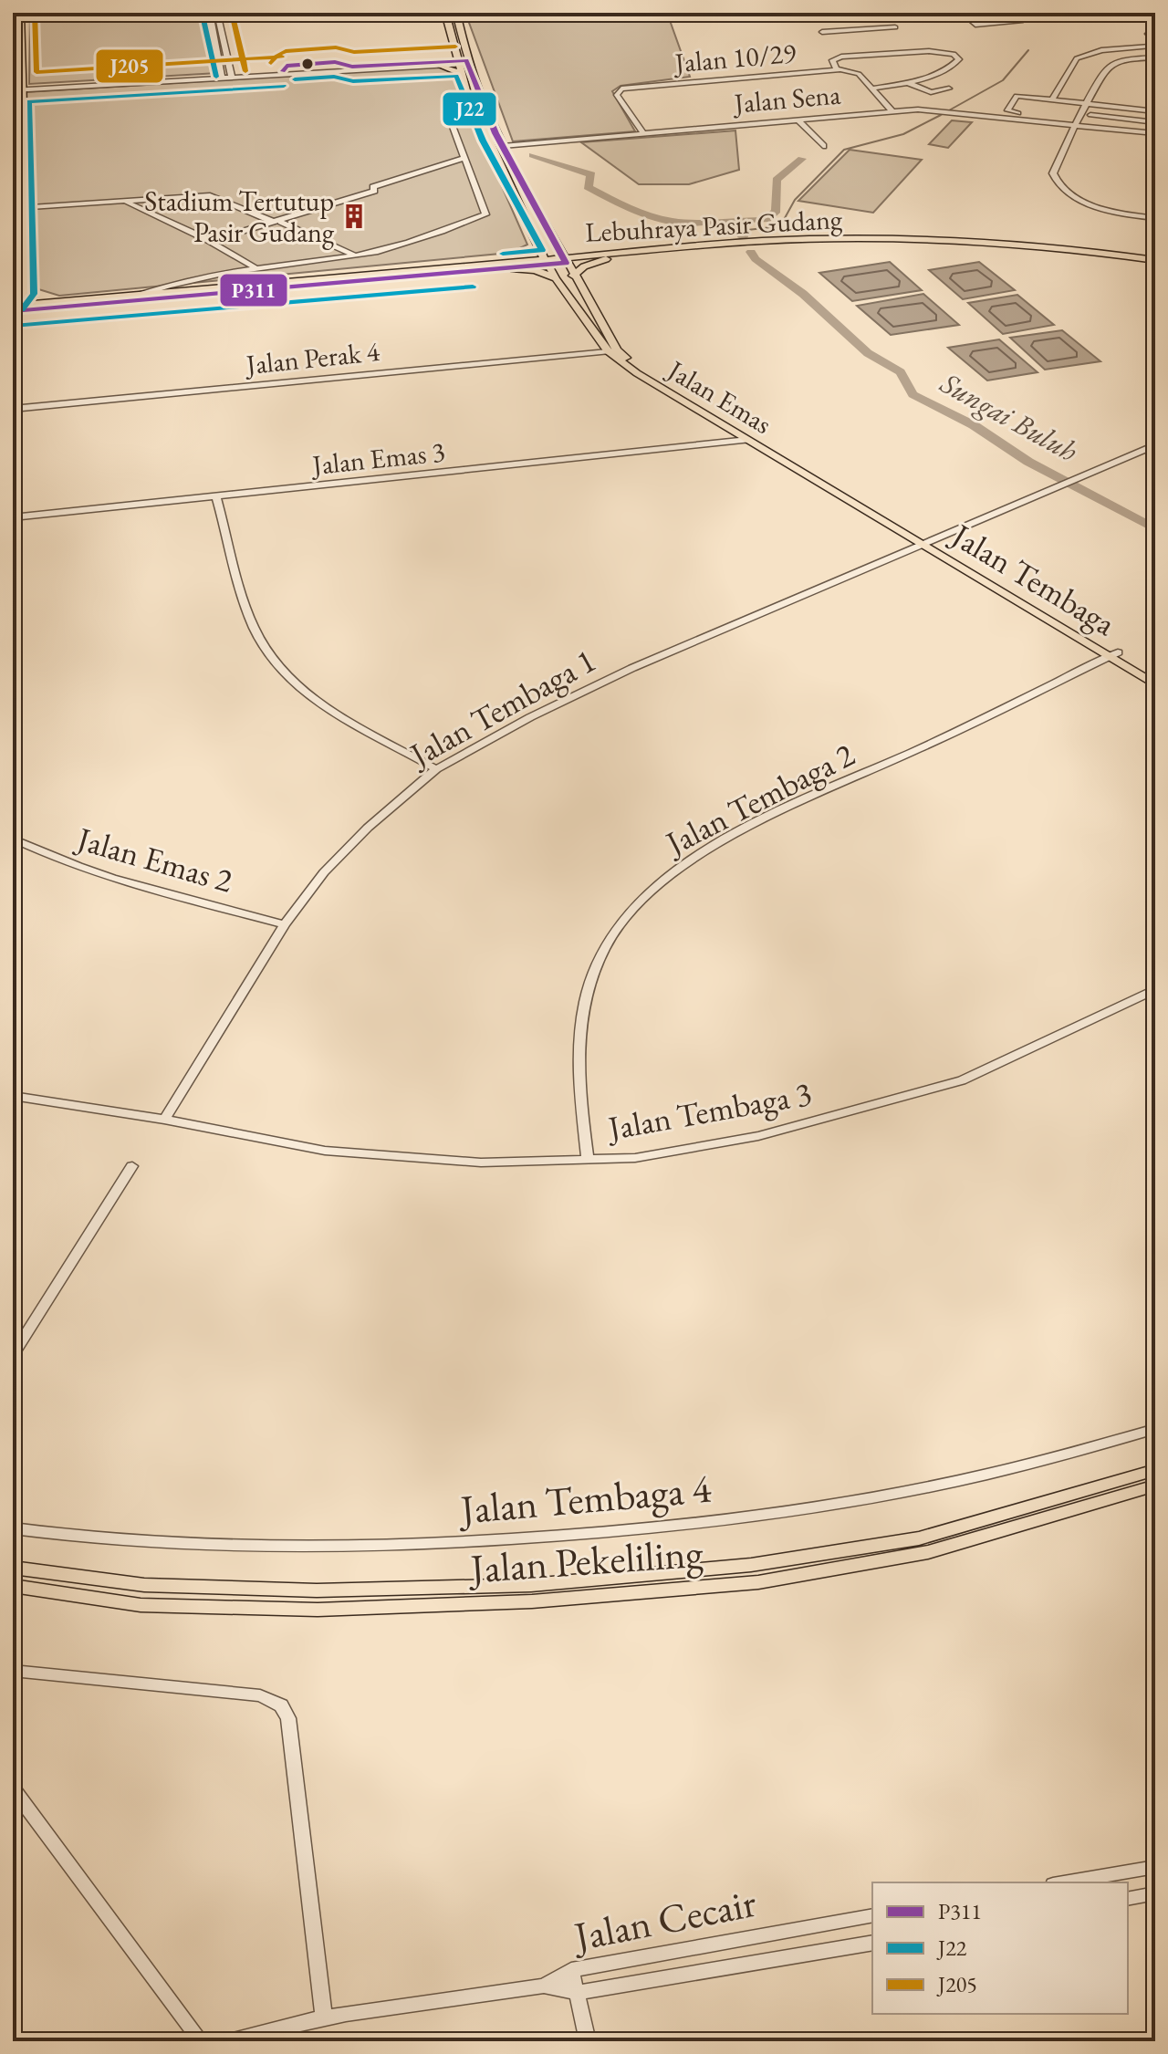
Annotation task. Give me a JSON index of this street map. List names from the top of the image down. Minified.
{"streets":{"main road":["Lebuhraya Pasir Gudang","Jalan Emas","Jalan Tembaga","Jalan Pekeliling"],"street":["Jalan 10/29","Jalan Sena","Jalan Perak 4","Jalan Emas 3","Jalan Tembaga 1","Jalan Tembaga 2","Jalan Emas 2","Jalan Tembaga 3","Jalan Tembaga 4","Jalan Cecair"]},"crossings":[["Jalan 10/29","Jalan Sena"],["Lebuhraya Pasir Gudang","Jalan Emas"],["Jalan Perak 4","Jalan Emas"],["Jalan Emas","Jalan Emas 3"],["Jalan Emas","Jalan Tembaga"],["Jalan Emas","Jalan Tembaga 1"],["Jalan Tembaga","Jalan Tembaga 1"],["Jalan Tembaga","Jalan Tembaga 2"],["Jalan Tembaga 1","Jalan Emas 2"],["Jalan Tembaga 1","Jalan Tembaga 3"],["Jalan Tembaga 2","Jalan Tembaga 3"]],"water":["Sungai Buluh"],"places":{"building":["Stadium Tertutup Pasir Gudang"]},"lines":["transit line J205","transit line J22","transit line P311"],"legend":["P311","J22","J205"]}
